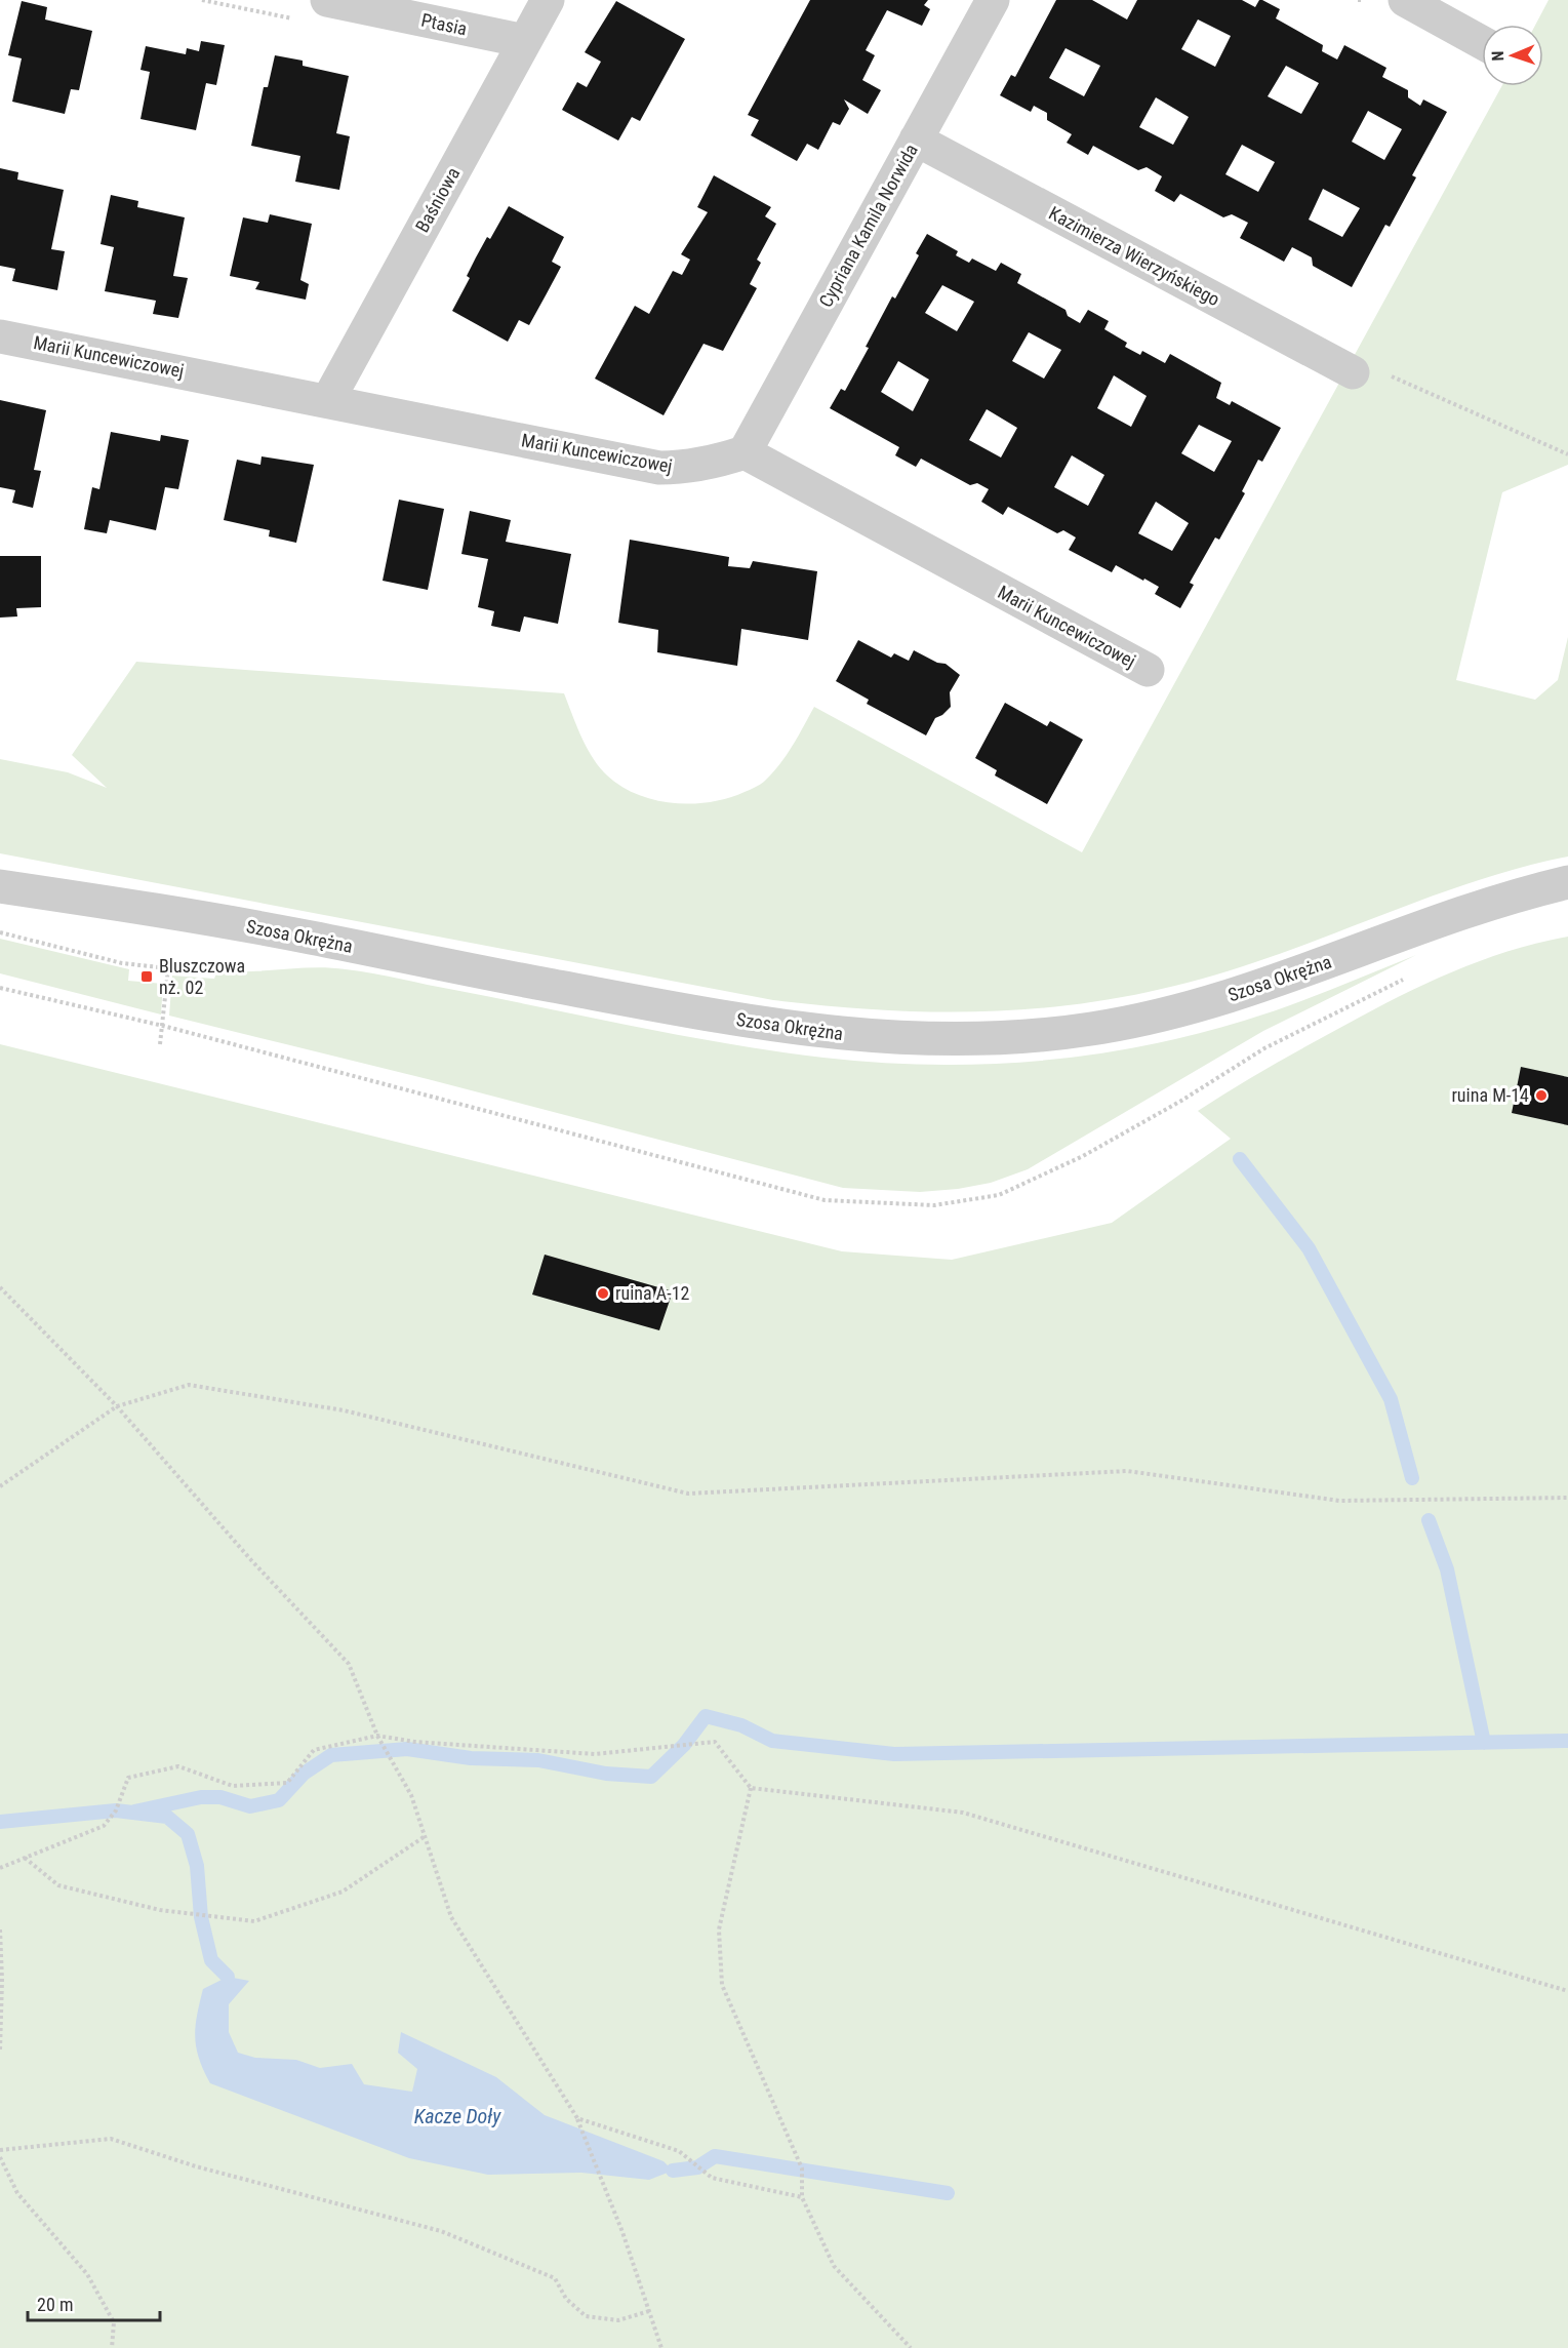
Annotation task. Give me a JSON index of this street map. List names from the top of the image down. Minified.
{"streets":{"street":["Ptasia","Baśniowa","Cypriana Kamila Norwida","Kazimierza Wierzyńskiego","Marii Kuncewiczowej","Szosa Okrężna"]},"crossings":[["Ptasia","Baśniowa"],["Baśniowa","Marii Kuncewiczowej"],["Cypriana Kamila Norwida","Kazimierza Wierzyńskiego"],["Cypriana Kamila Norwida","Marii Kuncewiczowej"]],"water":["Kacze Doły"],"places":{"transit":["Bluszczowa nż. 02"],"other":["ruina M-14","ruina A-12"]},"scale_bar":"20 m","north":"left"}
